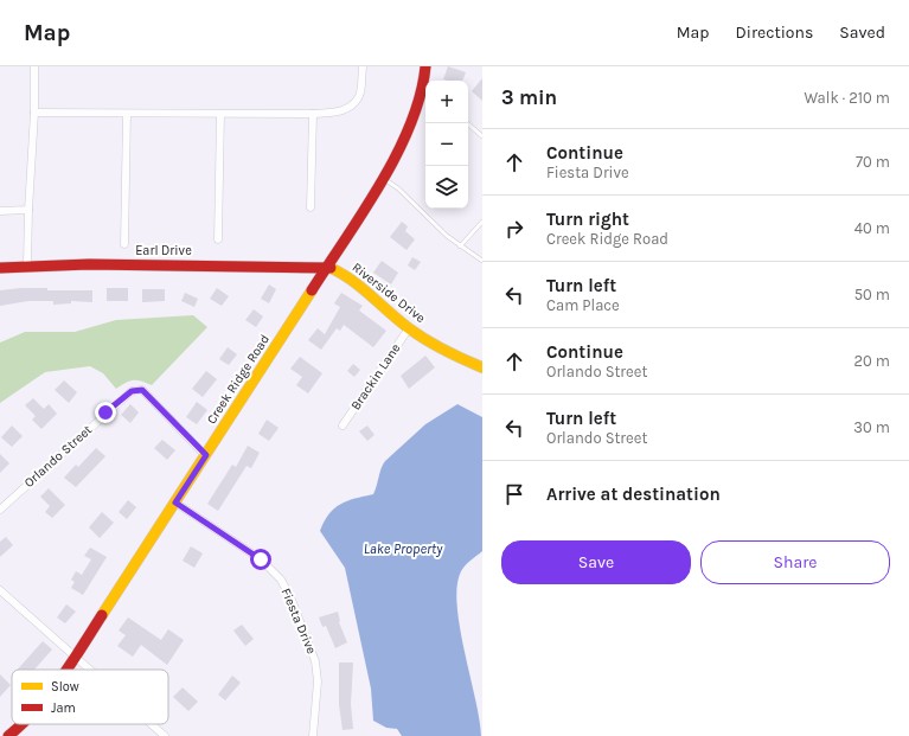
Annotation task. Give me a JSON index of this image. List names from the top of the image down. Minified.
{"streets":{"main road":["Earl Drive","Riverside Drive","Creek Ridge Road"],"street":["Brackin Lane","Orlando Street","Fiesta Drive"]},"crossings":[["Earl Drive","Riverside Drive"],["Earl Drive","Creek Ridge Road"],["Riverside Drive","Brackin Lane"],["Riverside Drive","Creek Ridge Road"],["Creek Ridge Road","Orlando Street"],["Creek Ridge Road","Fiesta Drive"]],"water":["Lake Property"],"legend":["Slow","Jam"],"page":{"header":"Map","nav":["Map","Directions","Saved"],"heading":["3 min","Walk · 210 m"],"map_buttons":["+","−"],"list":[["Continue","Fiesta Drive","70 m"],["Turn right","Creek Ridge Road","40 m"],["Turn left","Cam Place","50 m"],["Continue","Orlando Street","20 m"],["Turn left","Orlando Street","30 m"],"Arrive at destination"],"buttons":["Save","Share"]}}
